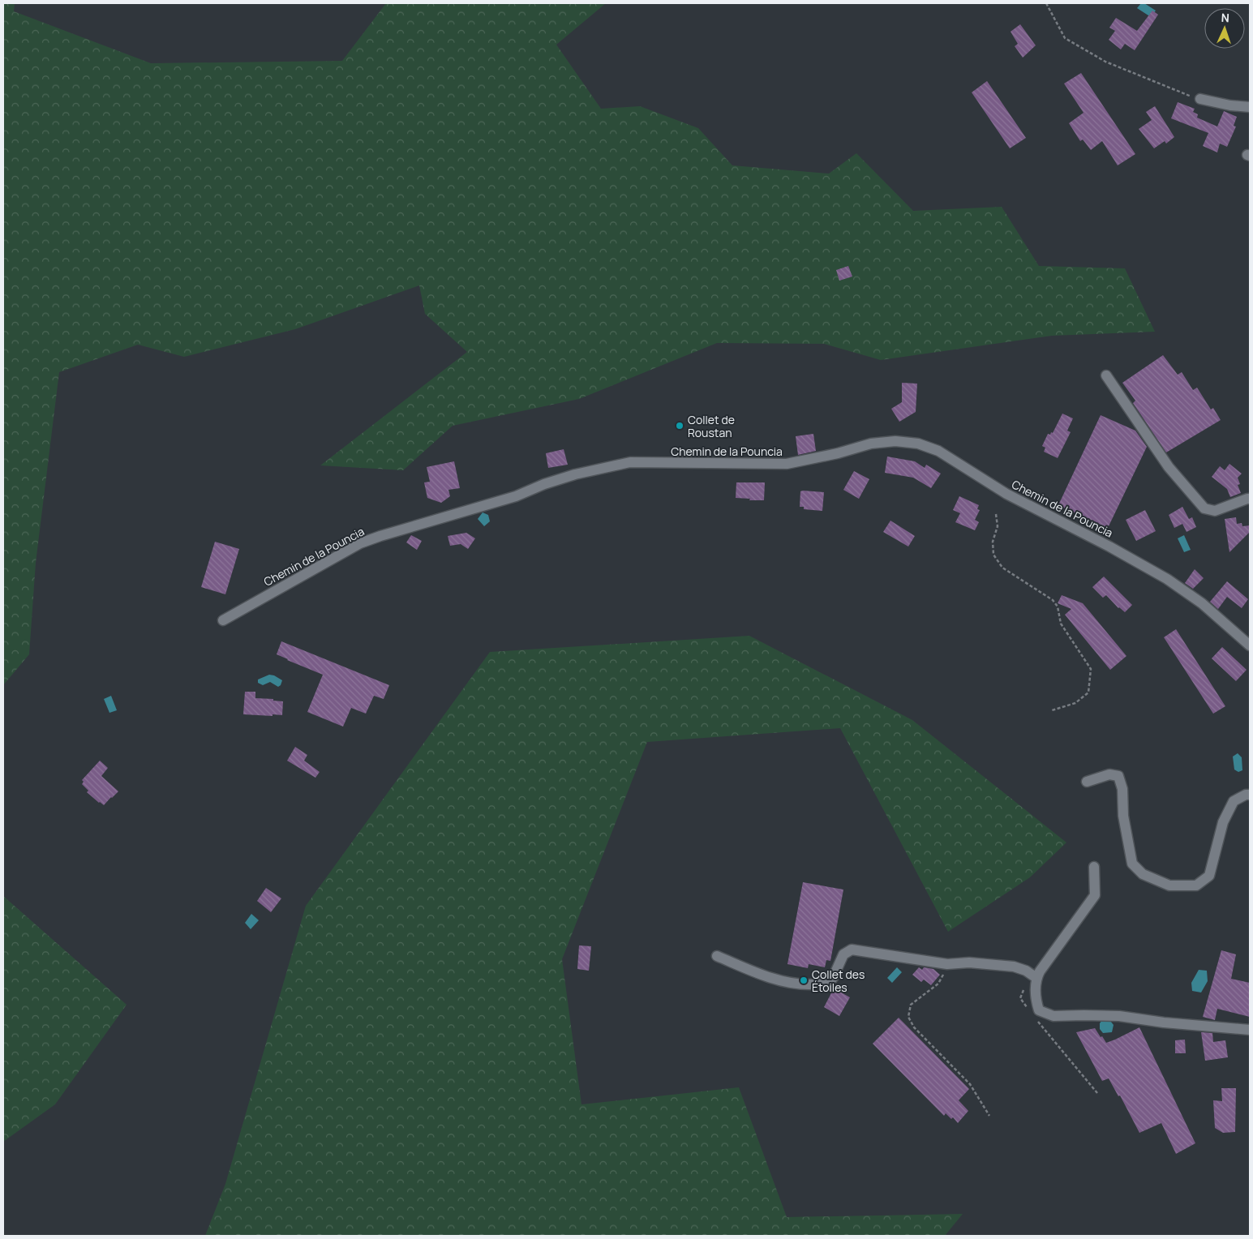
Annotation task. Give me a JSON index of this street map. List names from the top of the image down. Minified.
{"streets":{"street":["Chemin de la Pouncia"]},"places":["Collet de Roustan","Collet des Étoiles"],"north":"top"}
